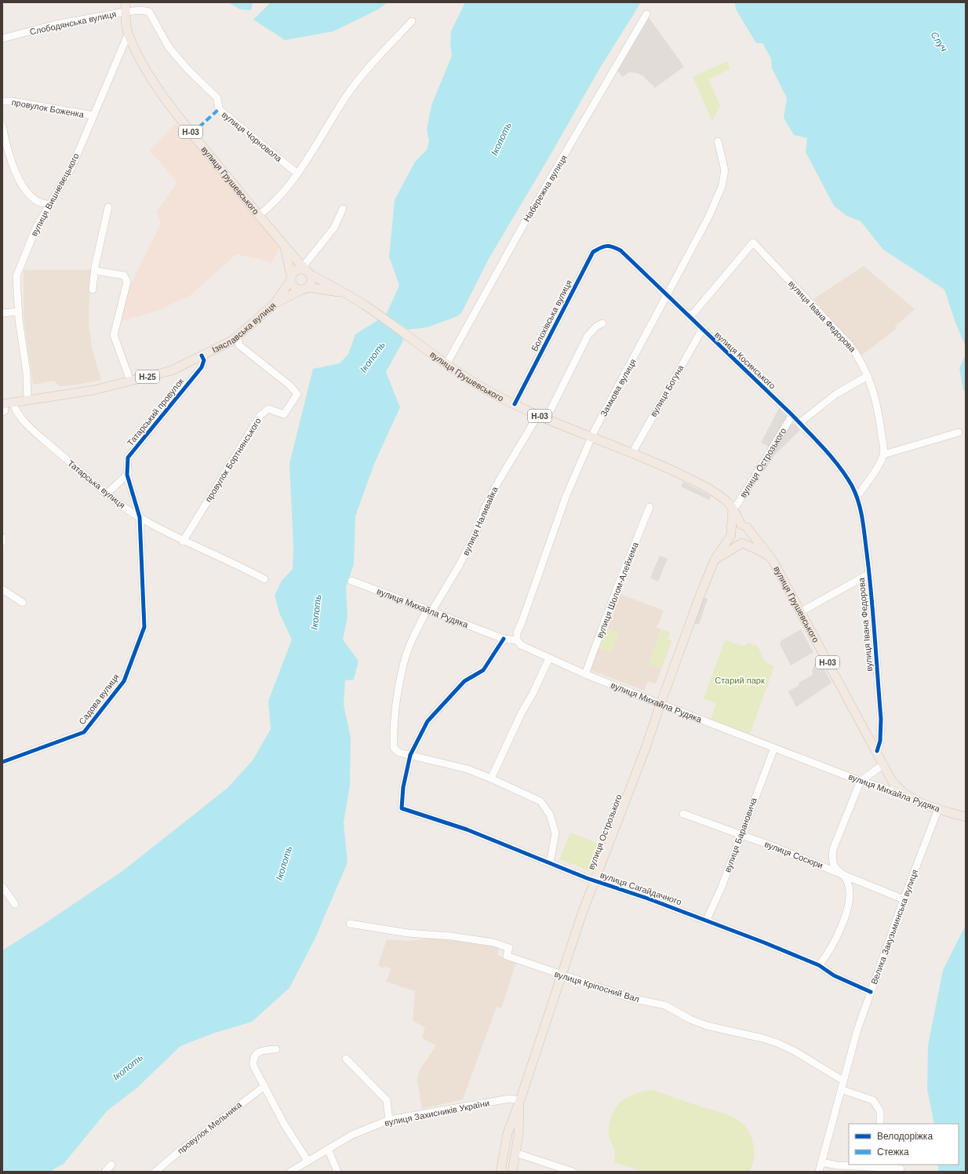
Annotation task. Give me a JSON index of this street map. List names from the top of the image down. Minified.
{"streets":{"main road":["Н-03","вулиця Грушевського","Ізяславська вулиця","Н-25","вулиця Острозького","вулиця Михайла Рудяка"],"street":["Слободянська вулиця","провулок Боженка","вулиця Чорновола","Набережна вулиця","вулиця Вишневецького","Болохівська вулиця","вулиця Івана Федорова","вулиця Косинського","Замкова вулиця","вулиця Богуна","Татарський провулок","провулок Бортнянського","Татарська вулиця","вулиця Наливайка","вулиця Шолом-Алейхема","Садова вулиця","вулиця Барановича","вулиця Сосюри","вулиця Сагайдачного","Велика Закузьминська вулиця","вулиця Кріпосний Вал","вулиця Захисників України","провулок Мельника"]},"crossings":[["Слободянська вулиця","вулиця Чорновола"],["Слободянська вулиця","вулиця Грушевського"],["провулок Боженка","вулиця Вишневецького"],["Н-03","вулиця Грушевського"],["Н-03","Ізяславська вулиця"],["Н-03","Н-25"],["Н-03","вулиця Острозького"],["вулиця Чорновола","вулиця Грушевського"],["вулиця Грушевського","Набережна вулиця"],["вулиця Грушевського","вулиця Вишневецького"],["вулиця Грушевського","Болохівська вулиця"],["вулиця Грушевського","вулиця Івана Федорова"],["вулиця Грушевського","Ізяславська вулиця"],["вулиця Грушевського","Н-25"],["вулиця Грушевського","Замкова вулиця"],["вулиця Грушевського","вулиця Богуна"],["вулиця Грушевського","вулиця Острозького"],["вулиця Грушевського","вулиця Наливайка"],["вулиця Грушевського","вулиця Михайла Рудяка"],["вулиця Вишневецького","Ізяславська вулиця"],["Болохівська вулиця","вулиця Косинського"],["вулиця Івана Федорова","вулиця Косинського"],["Ізяславська вулиця","Н-25"],["Ізяславська вулиця","Татарський провулок"],["Ізяславська вулиця","провулок Бортнянського"],["Ізяславська вулиця","Татарська вулиця"],["вулиця Косинського","Замкова вулиця"],["вулиця Косинського","вулиця Богуна"],["вулиця Косинського","вулиця Острозького"],["Замкова вулиця","вулиця Михайла Рудяка"],["Татарський провулок","Татарська вулиця"],["Татарський провулок","Садова вулиця"],["провулок Бортнянського","Татарська вулиця"],["вулиця Острозького","вулиця Михайла Рудяка"],["вулиця Острозького","вулиця Сагайдачного"],["вулиця Острозького","вулиця Кріпосний Вал"],["вулиця Острозького","вулиця Захисників України"],["Татарська вулиця","Садова вулиця"],["вулиця Наливайка","вулиця Михайла Рудяка"],["вулиця Наливайка","вулиця Сагайдачного"],["вулиця Шолом-Алейхема","вулиця Михайла Рудяка"],["вулиця Михайла Рудяка","вулиця Барановича"],["вулиця Михайла Рудяка","Велика Закузьминська вулиця"],["вулиця Барановича","вулиця Сосюри"],["вулиця Барановича","вулиця Сагайдачного"],["вулиця Сосюри","Велика Закузьминська вулиця"],["вулиця Сагайдачного","Велика Закузьминська вулиця"],["Велика Закузьминська вулиця","вулиця Кріпосний Вал"]],"water":["Случ","Ікопоть"],"parks":["Старий парк"],"legend":["Велодоріжка","Стежка"]}
